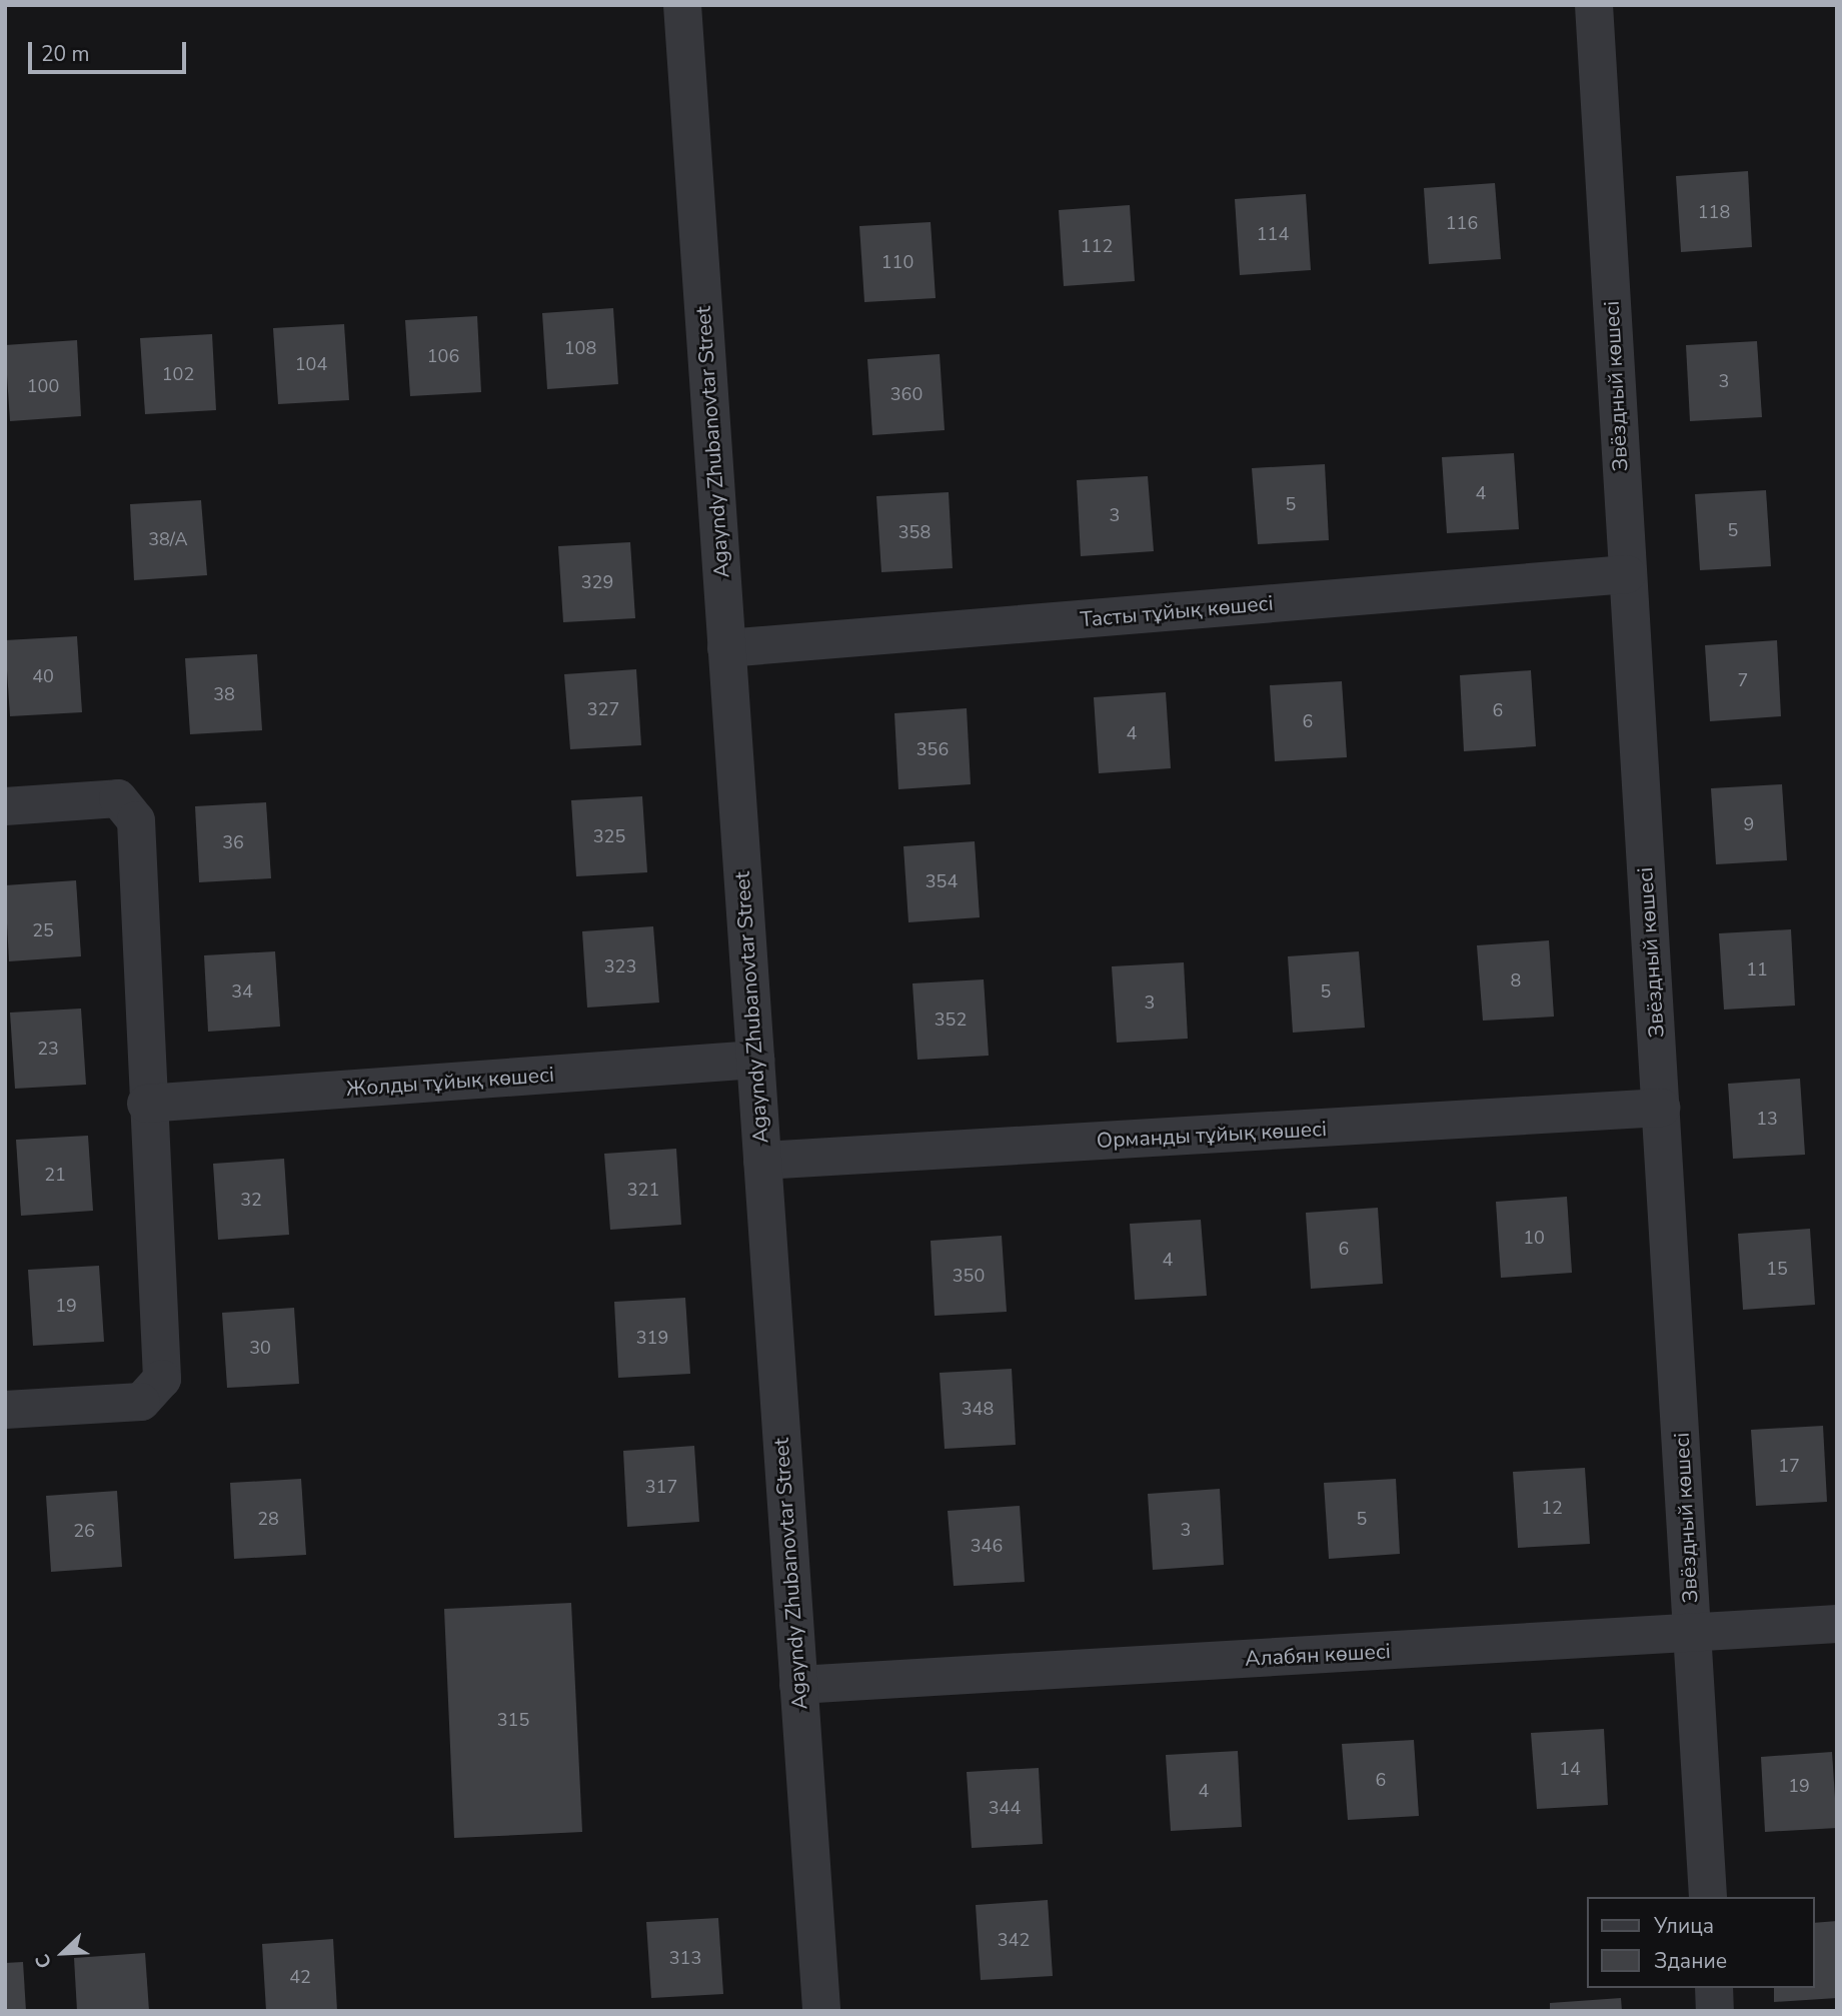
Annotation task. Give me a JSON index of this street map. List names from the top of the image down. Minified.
{"streets":{"street":["Звёздный көшесі","Agayndy Zhubanovtar Street","Тасты тұйық көшесі","Жолды тұйық көшесі","Орманды тұйық көшесі","Алабян көшесі"]},"crossings":[["Звёздный көшесі","Тасты тұйық көшесі"],["Звёздный көшесі","Орманды тұйық көшесі"],["Звёздный көшесі","Алабян көшесі"],["Agayndy Zhubanovtar Street","Тасты тұйық көшесі"],["Agayndy Zhubanovtar Street","Жолды тұйық көшесі"],["Agayndy Zhubanovtar Street","Орманды тұйық көшесі"],["Agayndy Zhubanovtar Street","Алабян көшесі"]],"house_numbers":["118","116","114","112","110","108","106","104","102","3","100","360","4","5","3","5","358","38/А","329","40","7","38","327","6","6","4","356","9","325","36","354","25","323","11","8","34","5","3","352","23","13","21","321","32","10","6","4","15","350","19","319","30","348","17","317","12","28","5","3","26","346","315","14","6","19","4","344","342","313","42"],"legend":["Улица","Здание"],"scale_bar":"20 m","north":"bottom left"}
